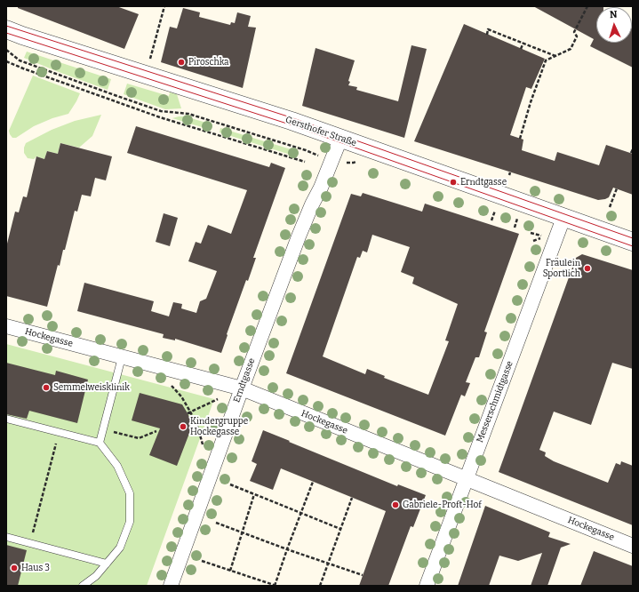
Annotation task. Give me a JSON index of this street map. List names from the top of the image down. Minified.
{"streets":{"street":["Gersthofer Straße","Hockegasse","Erndtgasse","Messerschmidtgasse"]},"crossings":[["Gersthofer Straße","Erndtgasse"],["Gersthofer Straße","Messerschmidtgasse"],["Hockegasse","Erndtgasse"],["Hockegasse","Messerschmidtgasse"]],"places":["Piroschka","Erndtgasse","Fräulein Sportlich","Semmelweisklinik","Kindergruppe Hockegasse","Gabriele-Proft-Hof","Haus 3"],"north":"top"}
